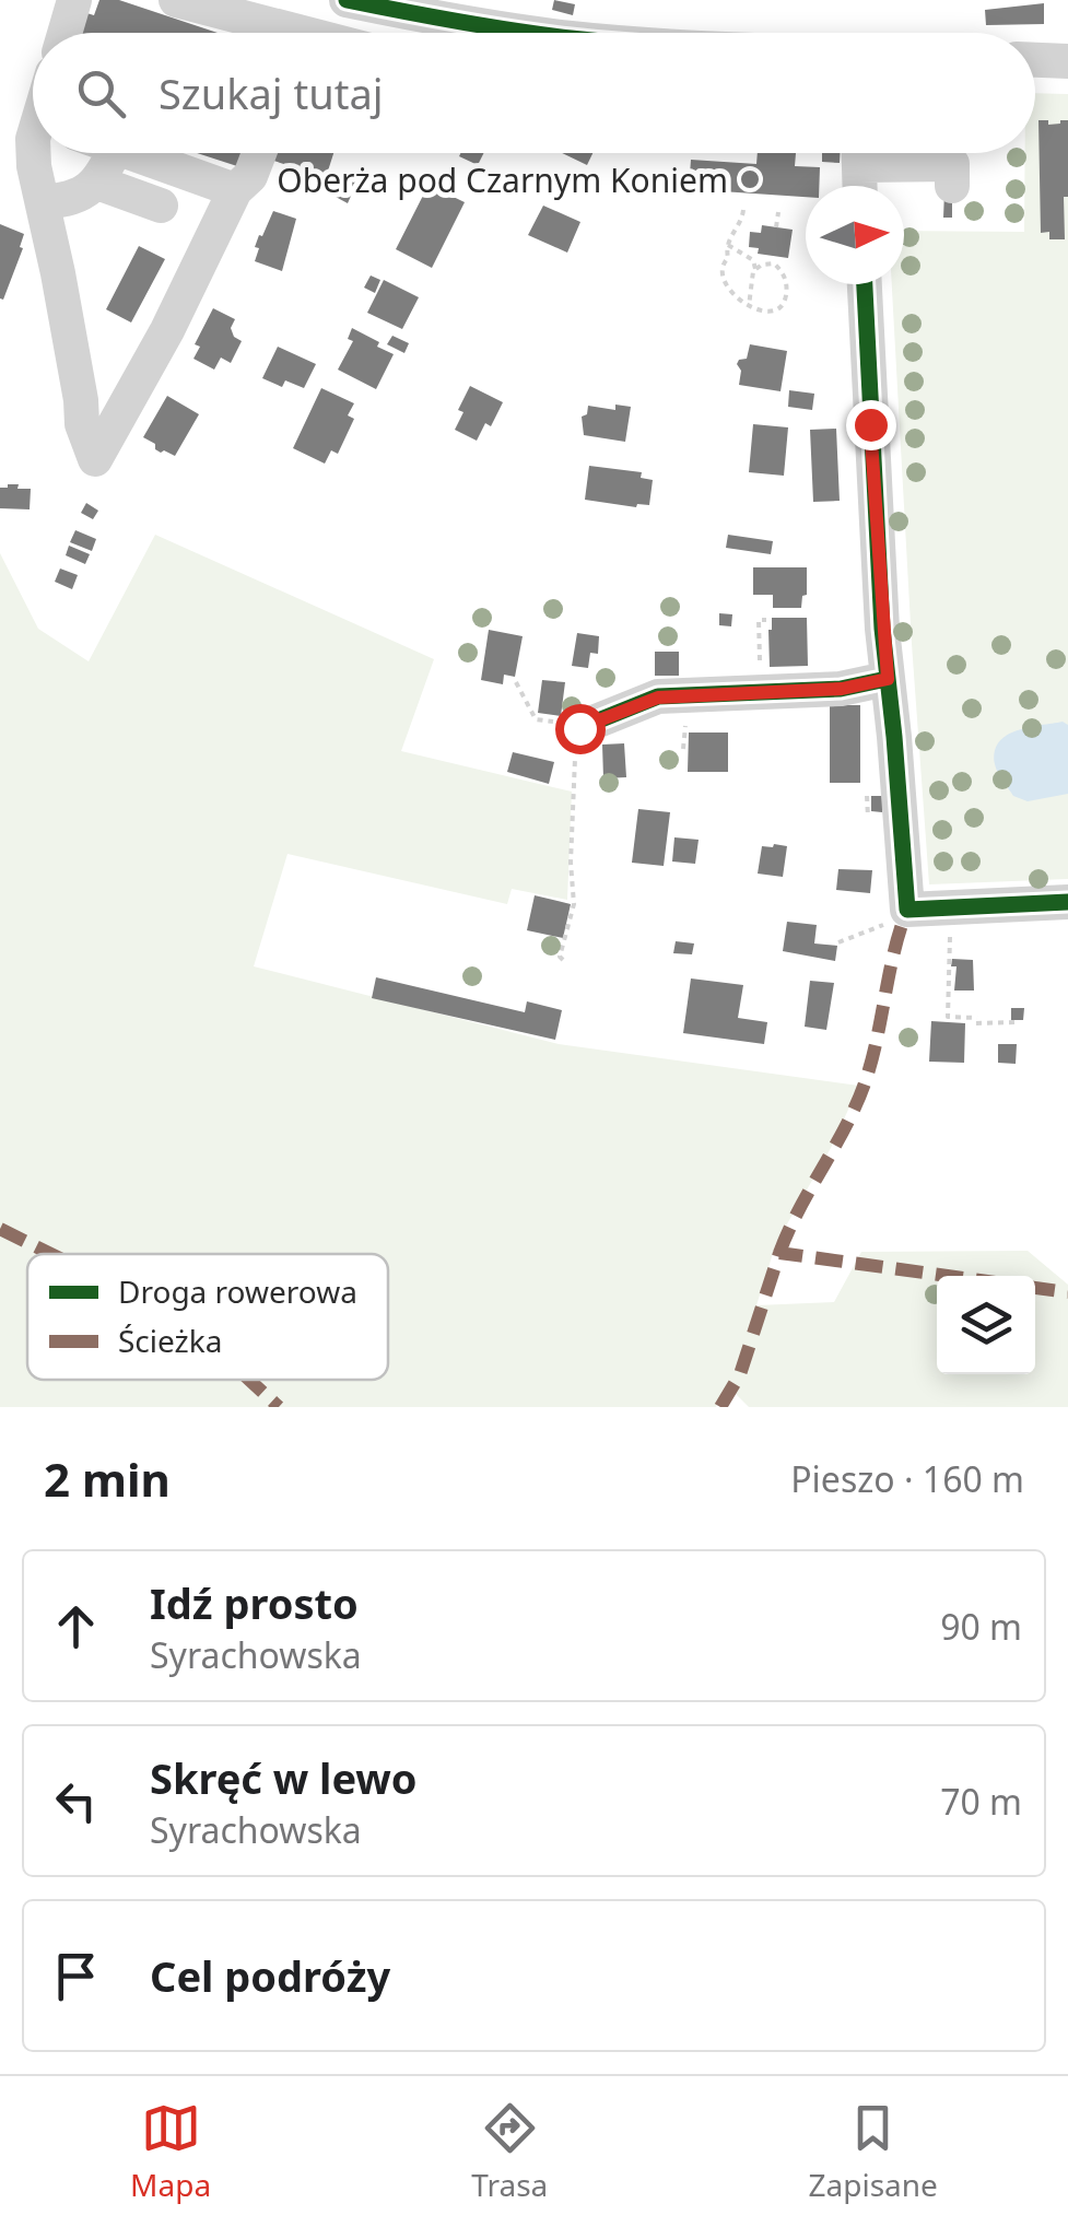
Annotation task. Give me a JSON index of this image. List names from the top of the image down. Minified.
{"places":["Oberża pod Czarnym Koniem"],"legend":["Droga rowerowa","Ścieżka"],"north":"right","page":{"search":"Szukaj tutaj","heading":["2 min","Pieszo · 160 m"],"list":[["Idź prosto","Syrachowska","90 m"],["Skręć w lewo","Syrachowska","70 m"],"Cel podróży"],"nav":["Mapa","Trasa","Zapisane"]}}
